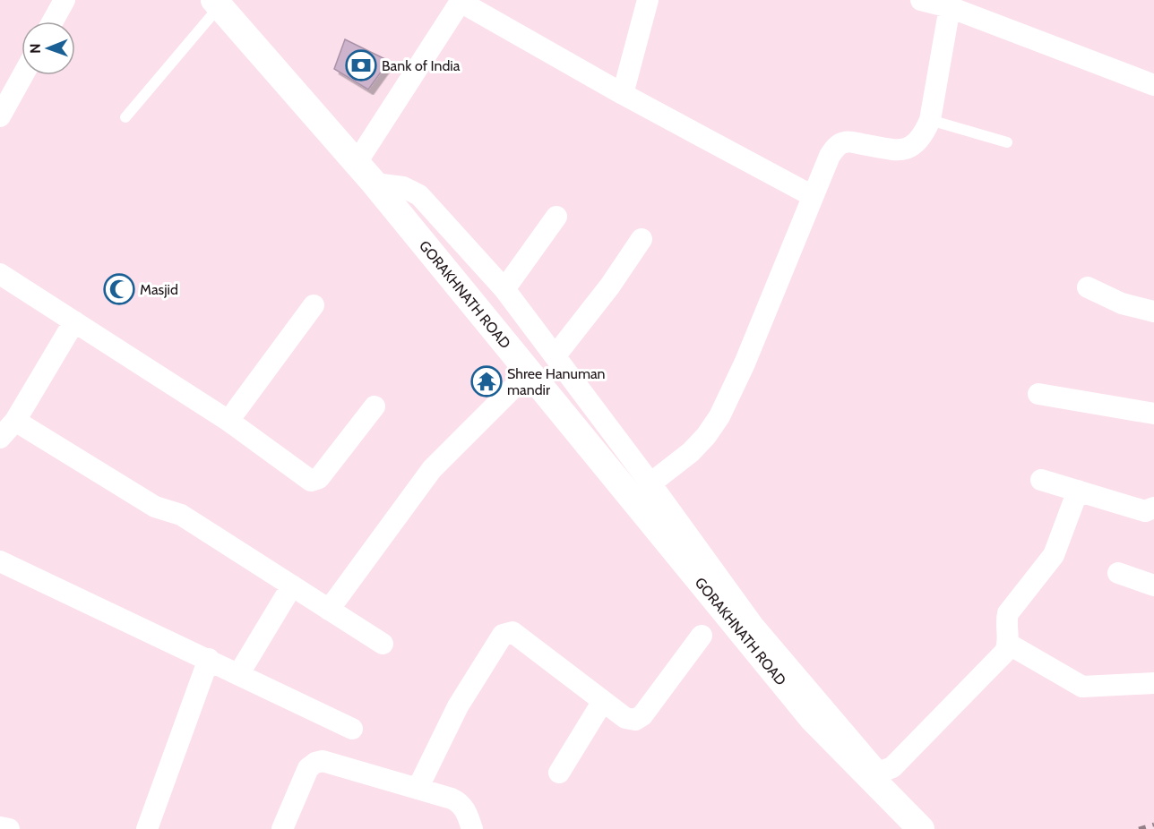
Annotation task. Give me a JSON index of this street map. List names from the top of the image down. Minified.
{"streets":{"street":["GORAKHNATH ROAD"]},"places":{"bank":["Bank of India"],"mosque":["Masjid"],"temple":["Shree Hanuman mandir"]},"north":"left"}
